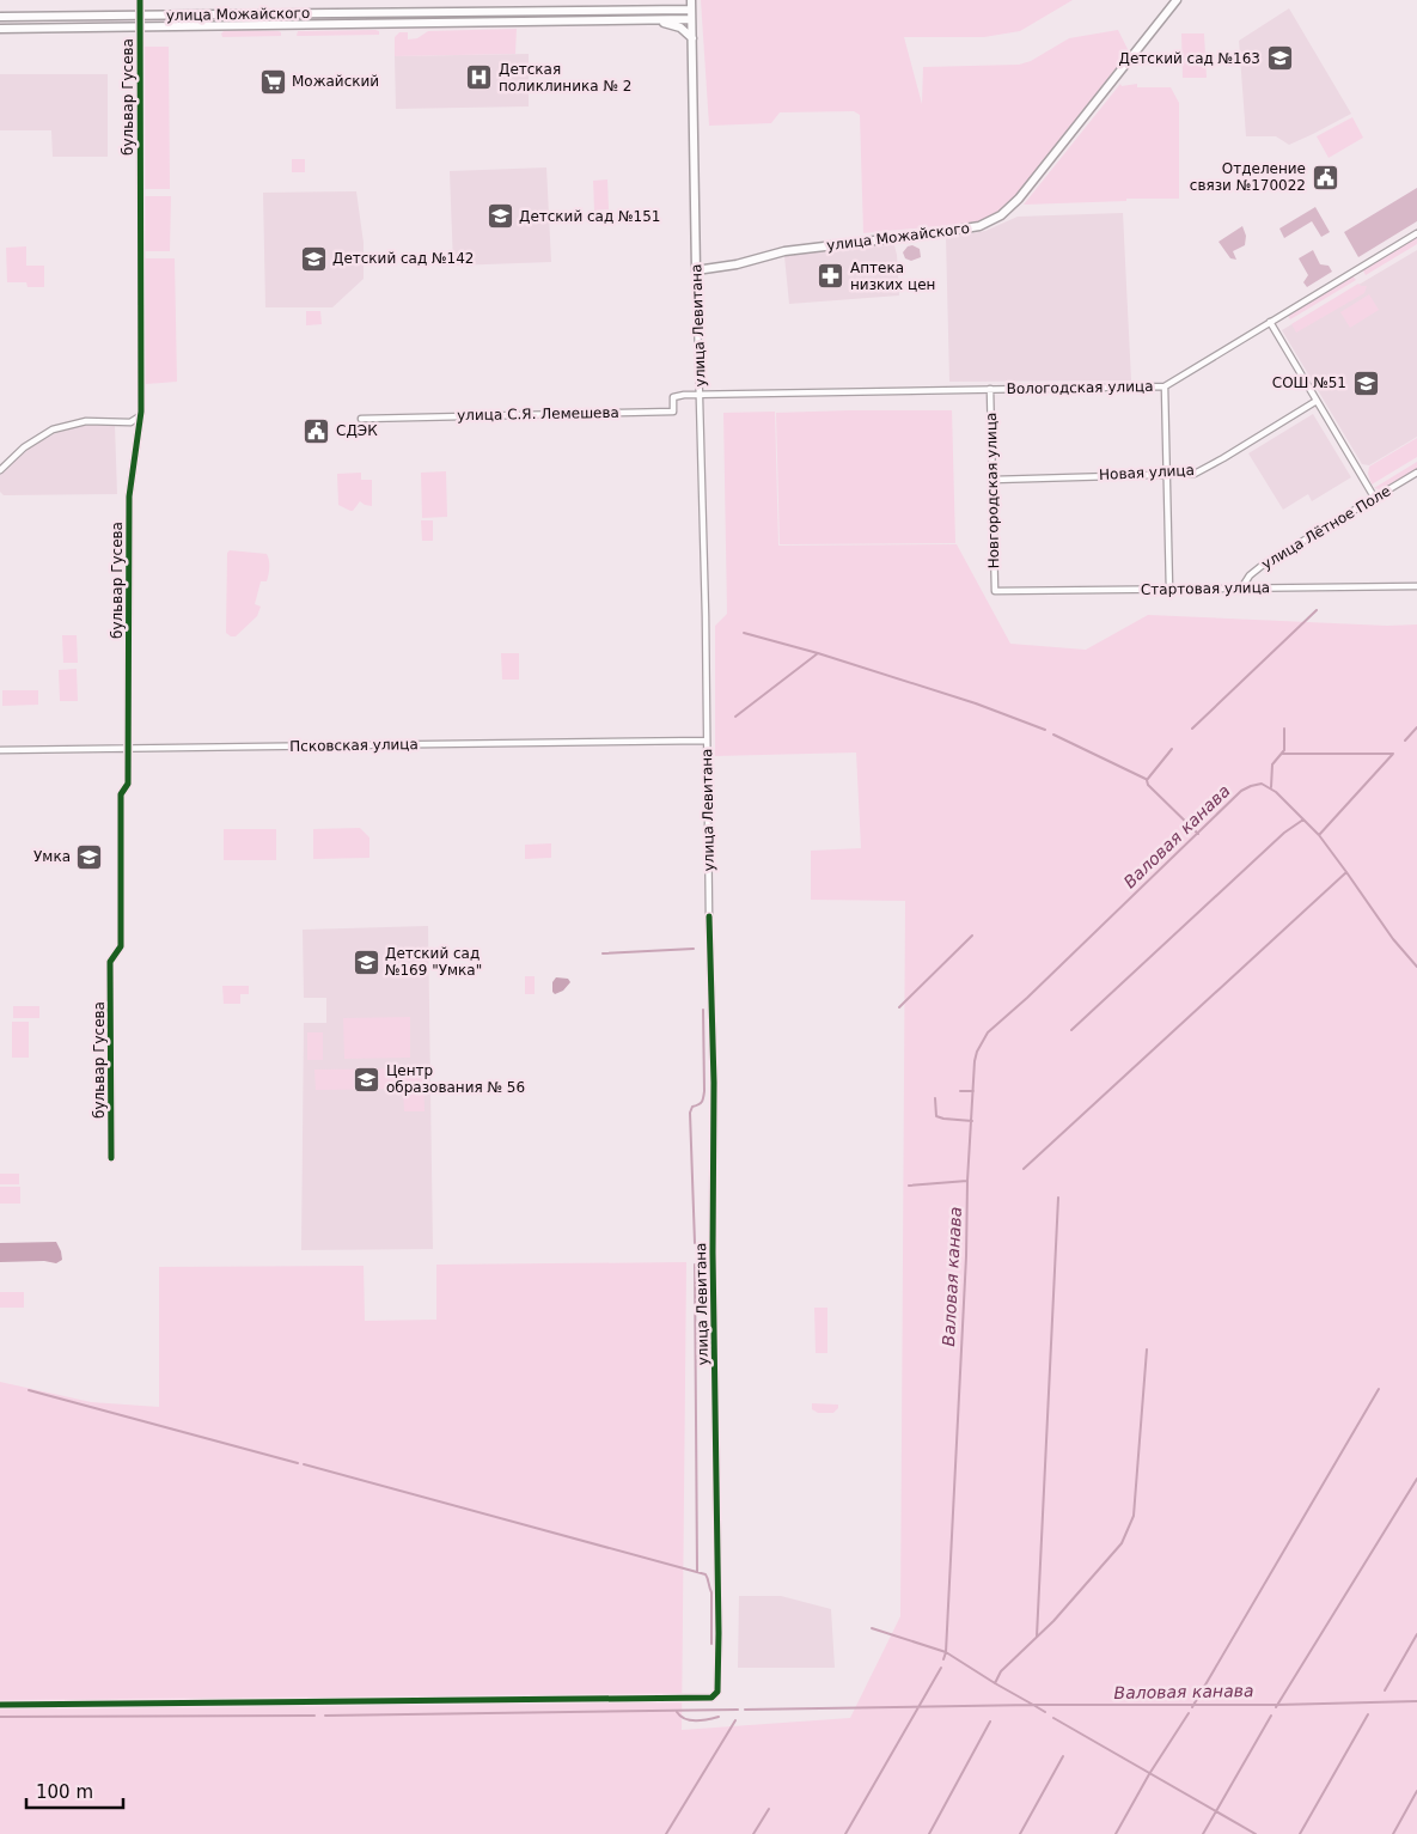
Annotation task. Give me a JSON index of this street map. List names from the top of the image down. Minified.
{"streets":{"main road":["улица Можайского","улица Левитана"],"street":["бульвар Гусева","Вологодская улица","улица С.Я. Лемешева","Новая улица","Новгородская улица","улица Лётное Поле","Стартовая улица","Псковская улица"]},"crossings":[["улица Можайского","бульвар Гусева"],["улица Можайского","улица Левитана"],["бульвар Гусева","Псковская улица"],["улица Левитана","Вологодская улица"],["улица Левитана","улица С.Я. Лемешева"],["улица Левитана","Псковская улица"],["Вологодская улица","улица С.Я. Лемешева"],["Вологодская улица","Новгородская улица"],["Новая улица","Новгородская улица"],["Новгородская улица","Стартовая улица"],["улица Лётное Поле","Стартовая улица"]],"water":["Валовая канава"],"places":{"school or university":["Детский сад №163","Детский сад №151","Детский сад №142","СОШ №51","Умка","Детский сад №169 \"Умка\"","Центр образования № 56"],"hospital":["Детская поликлиника № 2"],"supermarket":["Можайский"],"public building":["Отделение связи №170022","СДЭК"],"pharmacy":["Аптека низких цен"]},"scale_bar":"100 m"}
